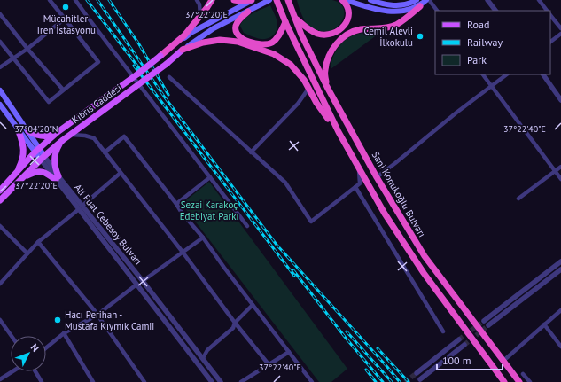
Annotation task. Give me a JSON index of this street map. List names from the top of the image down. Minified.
{"streets":{"highway":["Sani Konukoğlu Bulvarı"],"main road":["Kıbrıs Caddesi"],"street":["Ali Fuat Cebesoy Bulvarı"]},"crossings":[["Kıbrıs Caddesi","Ali Fuat Cebesoy Bulvarı"]],"parks":["Sezai Karakoç Edebiyat Parkı"],"places":["Mücahitler Tren İstasyonu","Cemil Alevli İlkokulu","Hacı Perihan - Mustafa Kıymık Camii"],"legend":["Road","Railway","Park"],"scale_bar":"100 m","north":"top right","coordinates":["37°22'20\"E","37°04'20\"N","37°22'40\"E"]}
